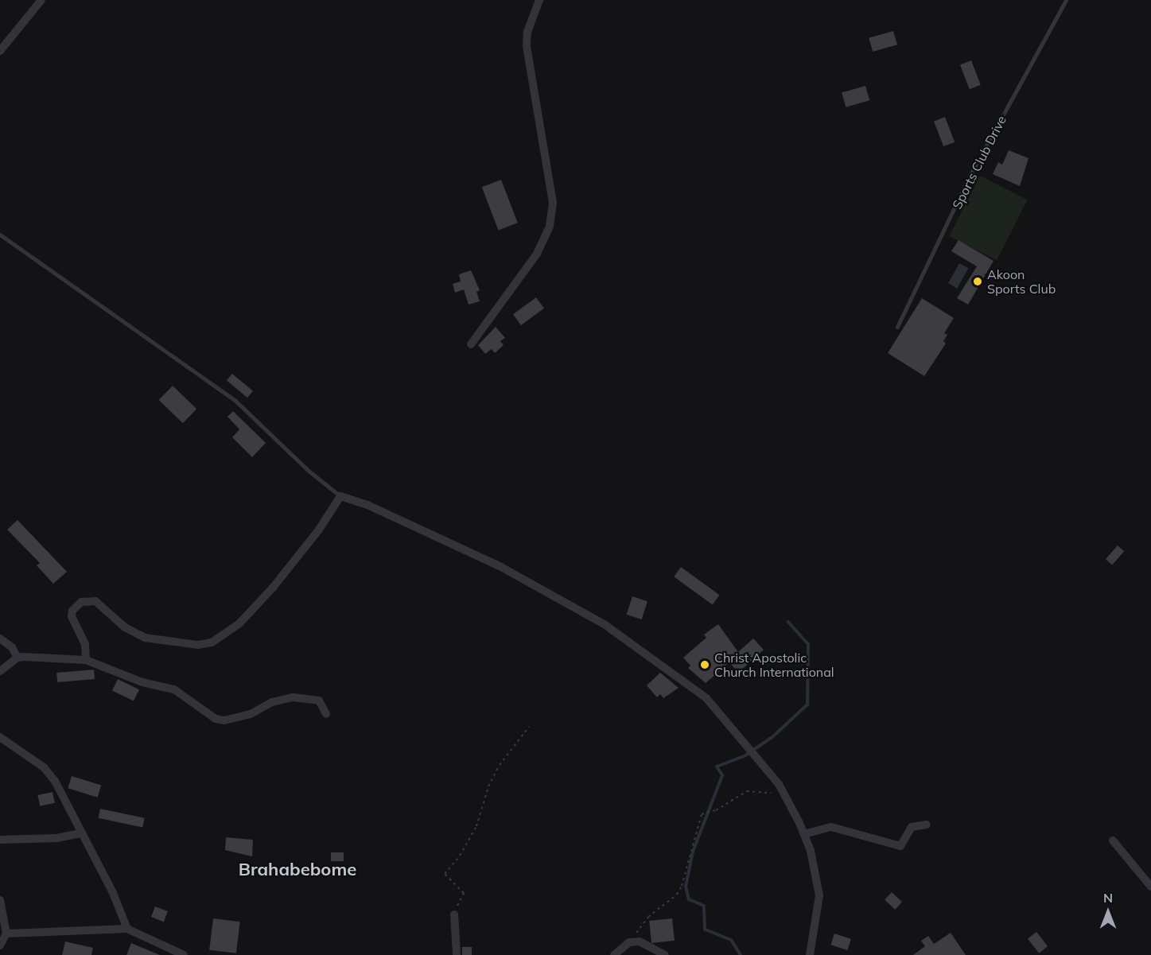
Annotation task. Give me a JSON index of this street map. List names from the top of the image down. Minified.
{"streets":{"lane":["Sports Club Drive"]},"districts":["Brahabebome"],"places":["Akoon Sports Club","Christ Apostolic Church International"],"north":"top"}
